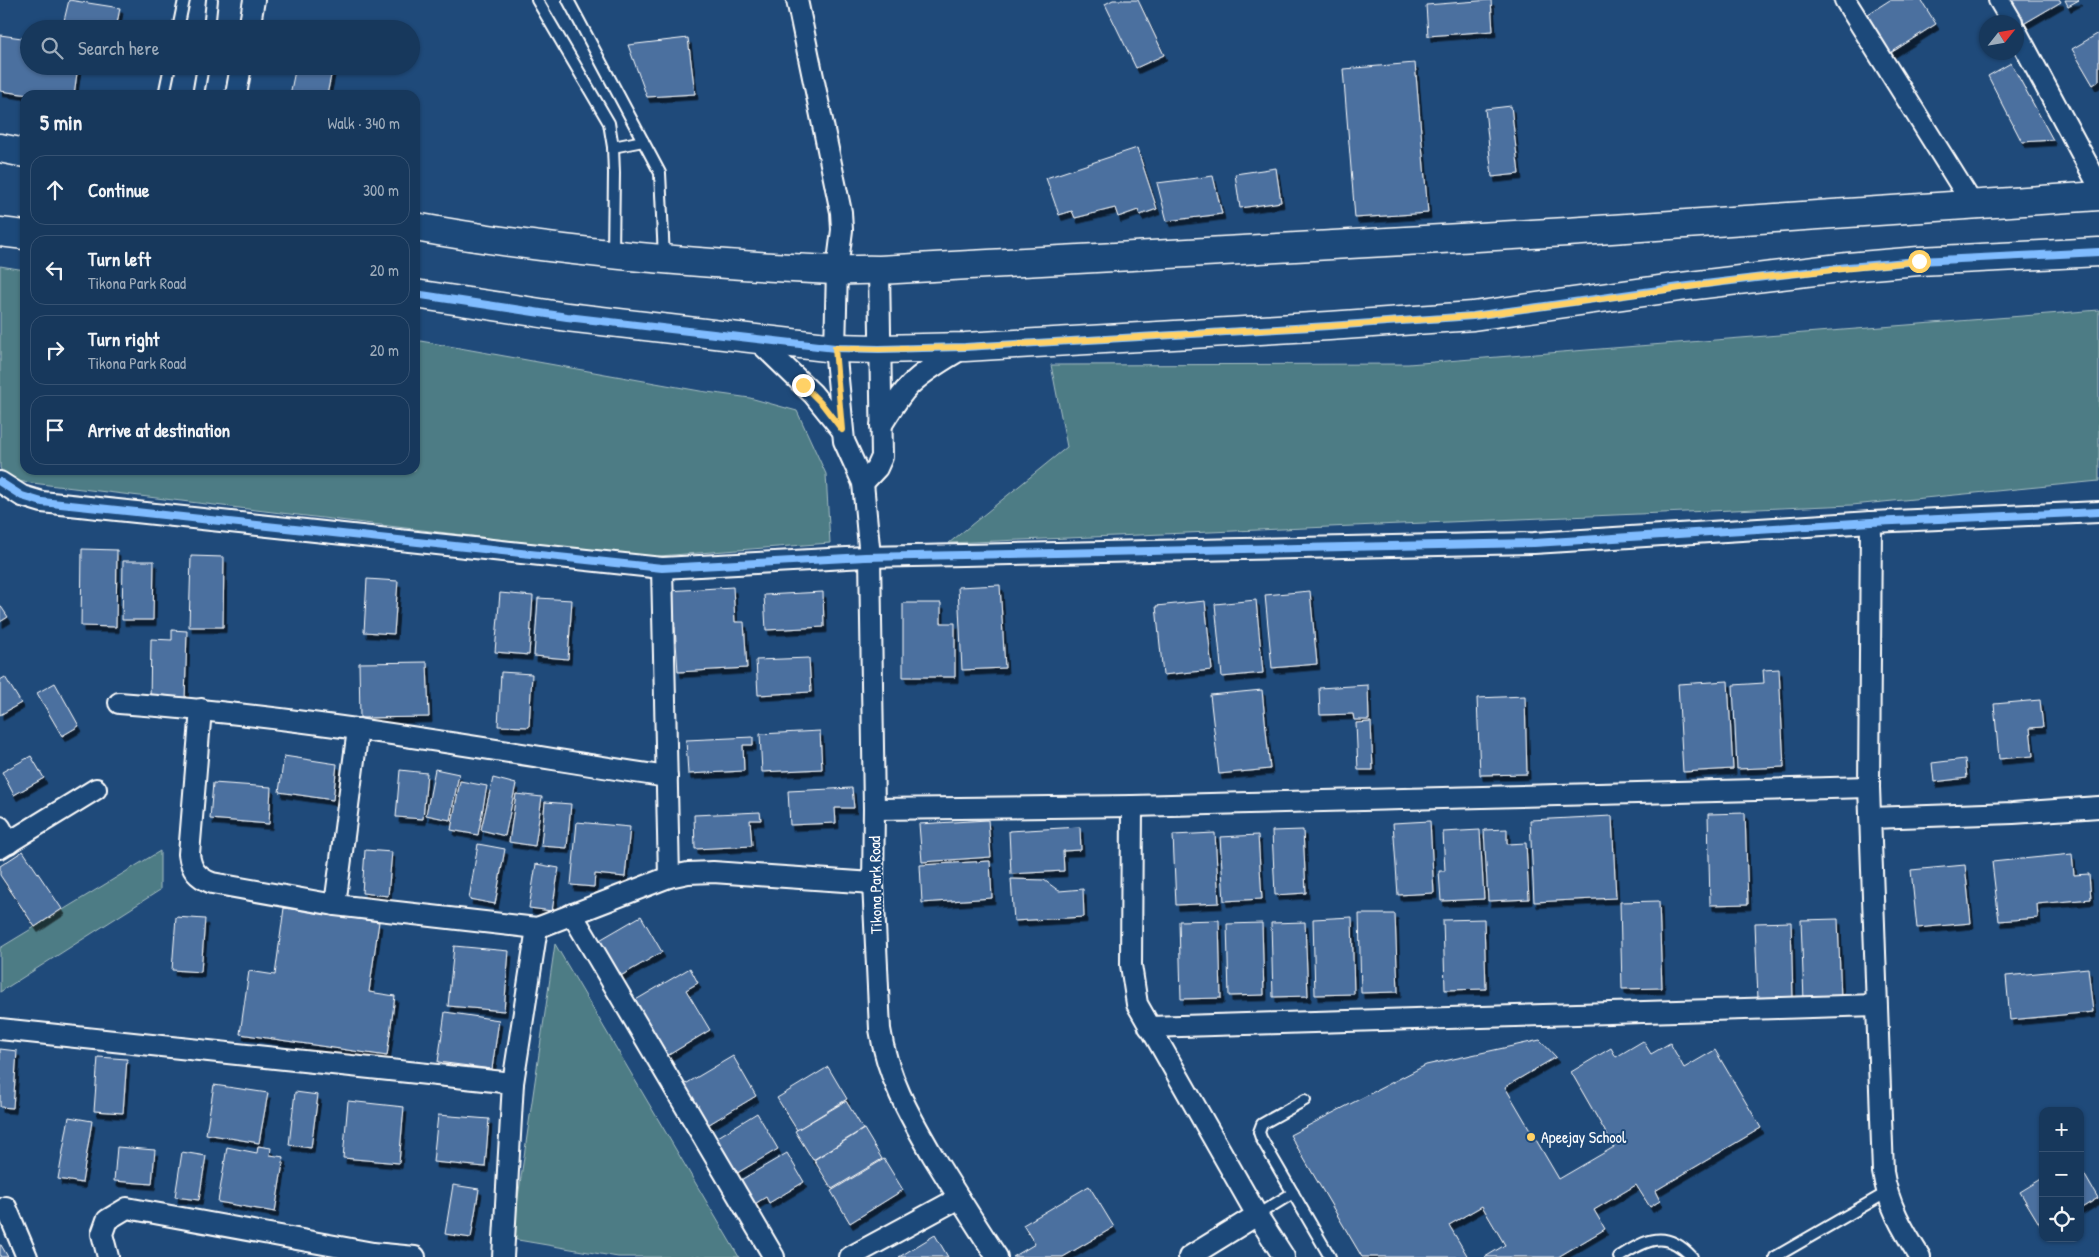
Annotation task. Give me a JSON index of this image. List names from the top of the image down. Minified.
{"streets":{"street":["Tikona Park Road"]},"places":["Apeejay School"],"north":"top right","page":{"search":"Search here","heading":["5 min","Walk · 340 m"],"list":[["Continue","300 m"],["Turn left","Tikona Park Road","20 m"],["Turn right","Tikona Park Road","20 m"],"Arrive at destination"],"map_buttons":["+","−"]}}
